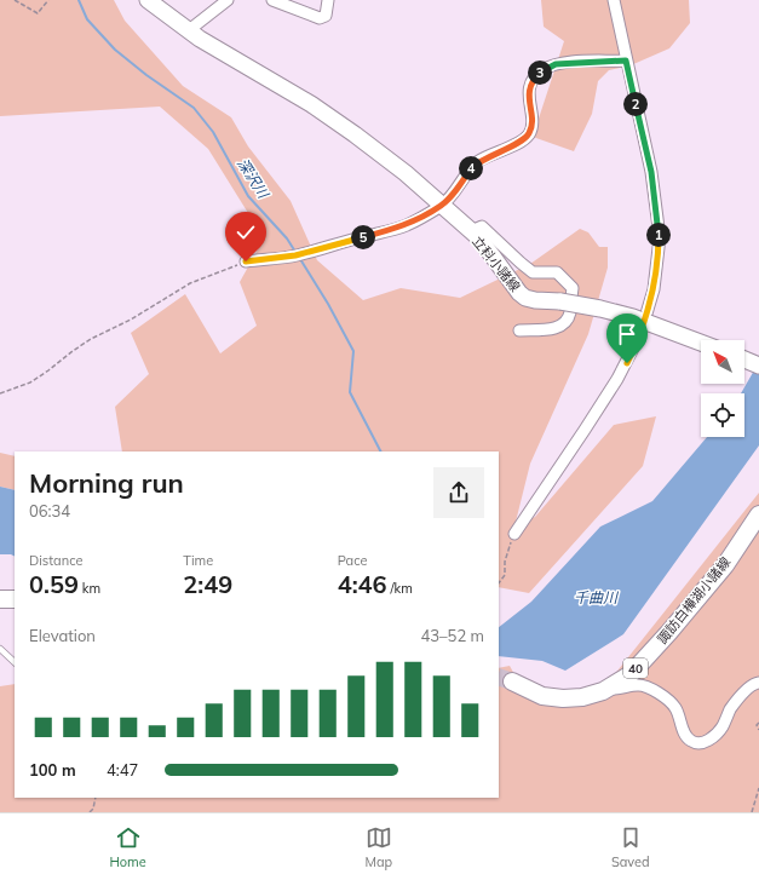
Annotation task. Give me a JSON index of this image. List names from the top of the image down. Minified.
{"streets":{"main road":["諏訪白樺湖小諸線","40"],"street":["立科小諸線"]},"water":["深沢川","千曲川"],"north":"top left","page":{"pins":["3","2","4","1","5"],"heading":["Morning run","06:34"],"stats":[["Distance","0.59 km"],["Time","2:49"],["Pace","4:46 /km"]],"chart":["Elevation","43–52 m"],"list":[{"name":"100 m","note":"4:47"}],"tabs":["Home","Map","Saved"]}}
